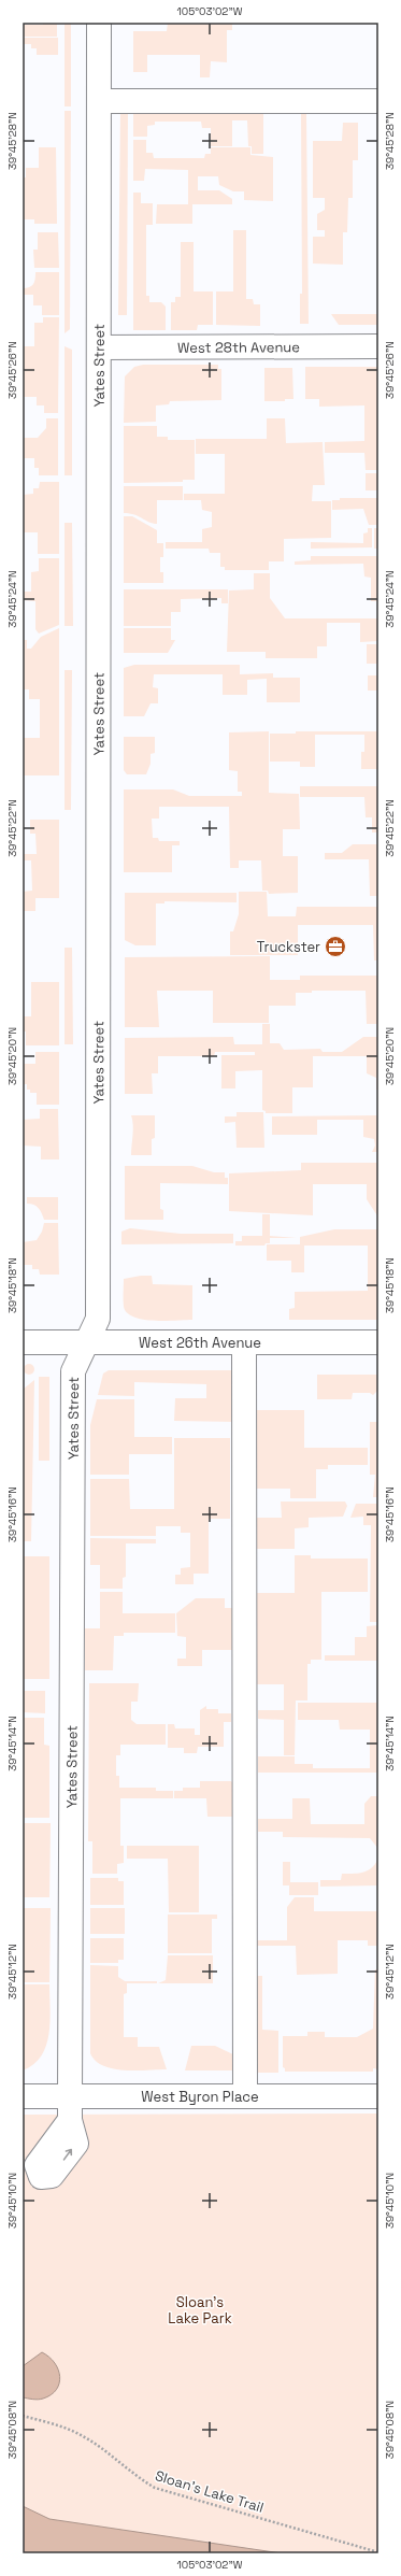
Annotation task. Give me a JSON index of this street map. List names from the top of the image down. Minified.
{"streets":{"street":["West 28th Avenue","Yates Street","West 26th Avenue","West Byron Place"],"path":["Sloan's Lake Trail"]},"crossings":[["West 28th Avenue","Yates Street"],["Yates Street","West 26th Avenue"],["Yates Street","West Byron Place"]],"parks":["Sloan's Lake Park"],"places":{"office":["Truckster"]},"coordinates":["105°03'02\"W","39°45'28\"N","39°45'26\"N","39°45'24\"N","39°45'22\"N","39°45'20\"N","39°45'18\"N","39°45'16\"N","39°45'14\"N","39°45'12\"N","39°45'10\"N","39°45'08\"N"]}
